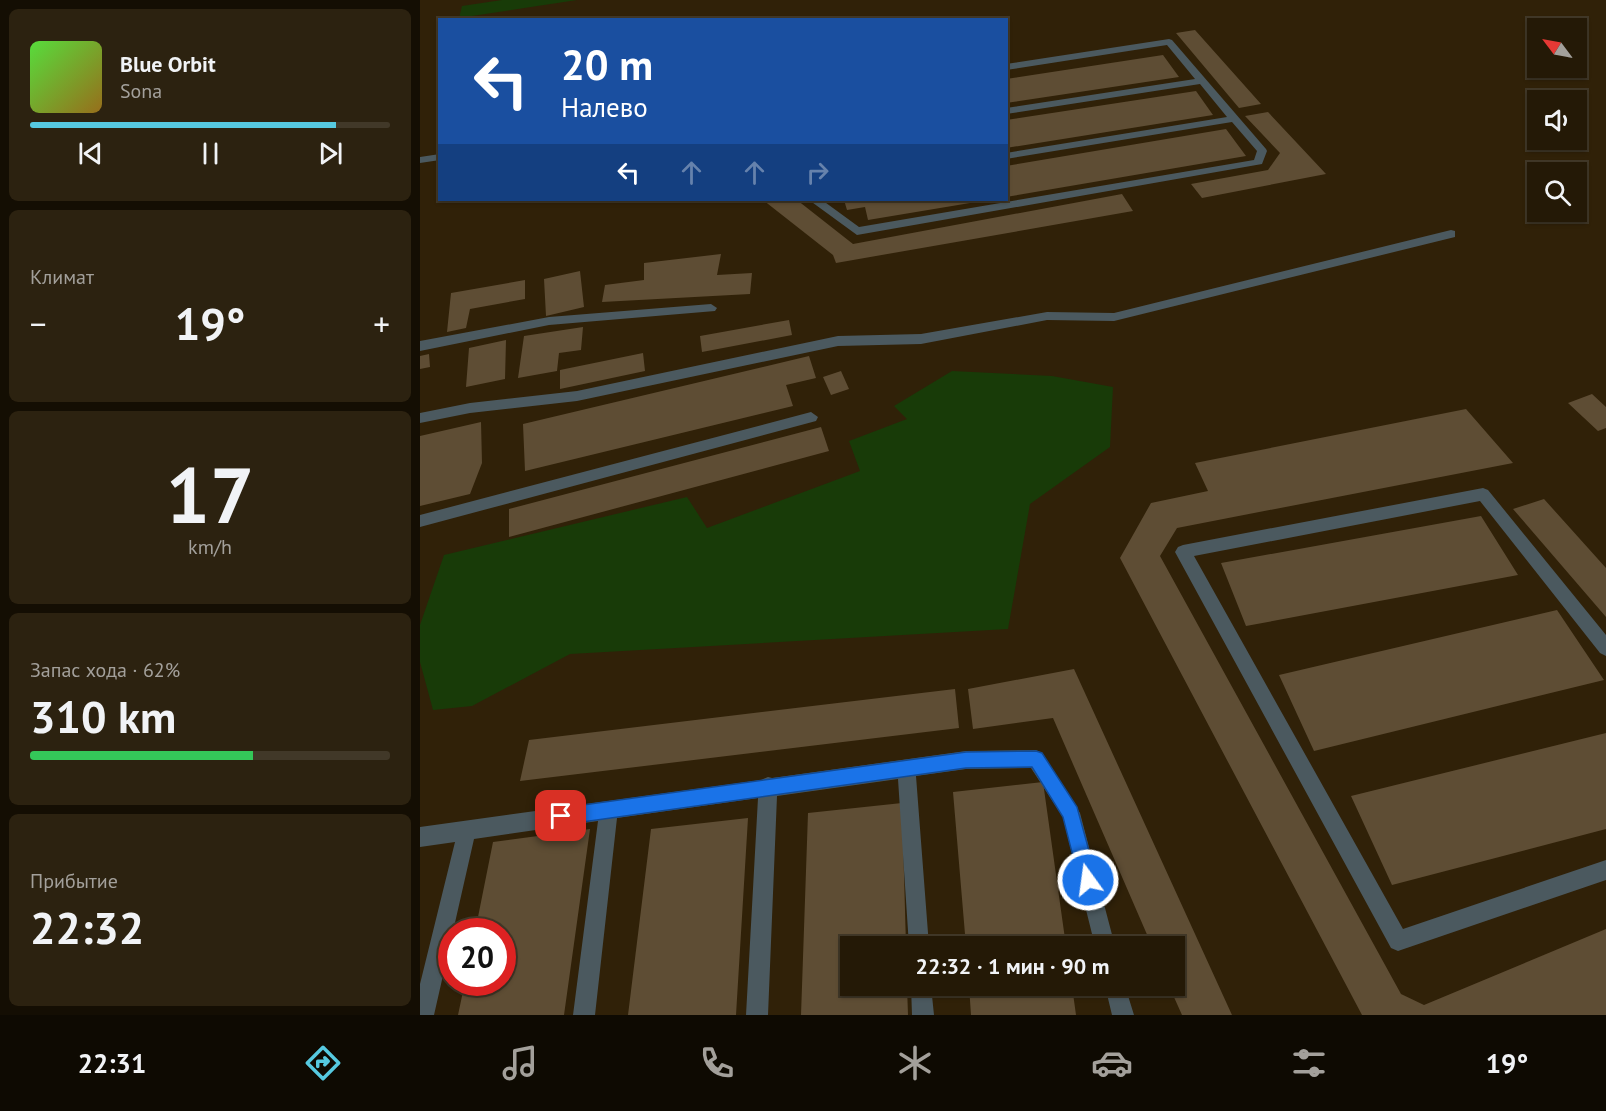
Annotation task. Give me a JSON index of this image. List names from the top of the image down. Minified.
{"north":"top left","page":{"turn":["20 m","Налево"],"song":["Blue Orbit","Sona"],"tile":["Климат",["17","km/h"],["Запас хода · 62%","310 km"],["Прибытие","22:32"]],"heat":["−","19°","+"],"limit":"20","trip":"22:32 · 1 мин · 90 m","tabs":["22:31","19°"]}}
